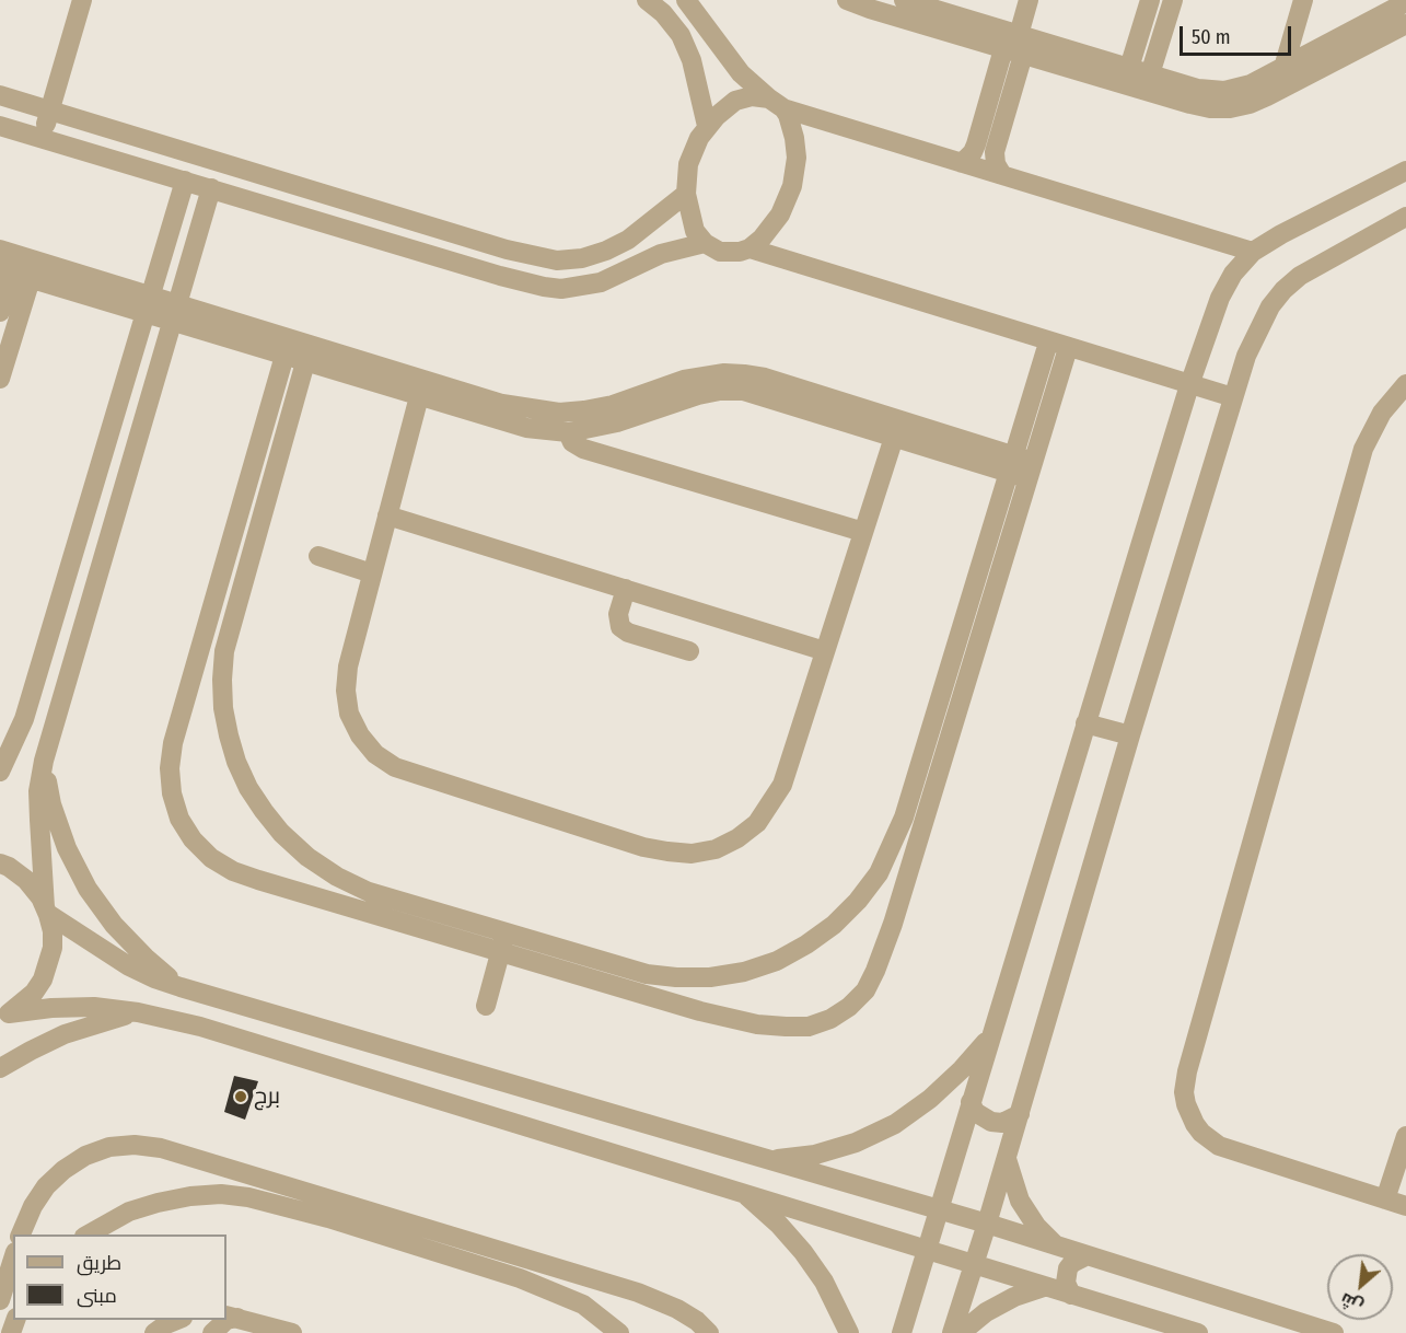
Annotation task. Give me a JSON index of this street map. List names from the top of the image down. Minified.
{"places":["برج"],"legend":["طريق","مبنى"],"scale_bar":"50 m","north":"bottom left"}
